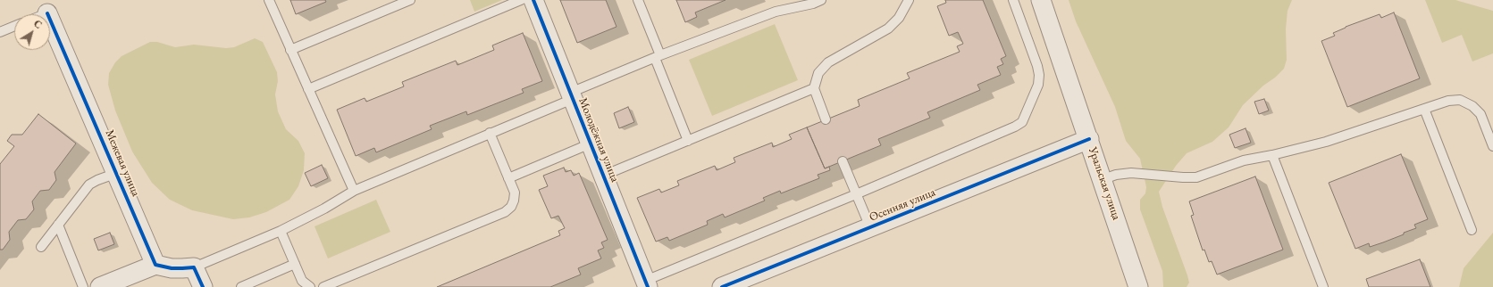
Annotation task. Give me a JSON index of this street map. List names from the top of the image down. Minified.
{"streets":{"street":["Молодёжная улица","Межевая улица","Уральская улица","Осенняя улица"]},"crossings":[["Уральская улица","Осенняя улица"]],"north":"top right"}
